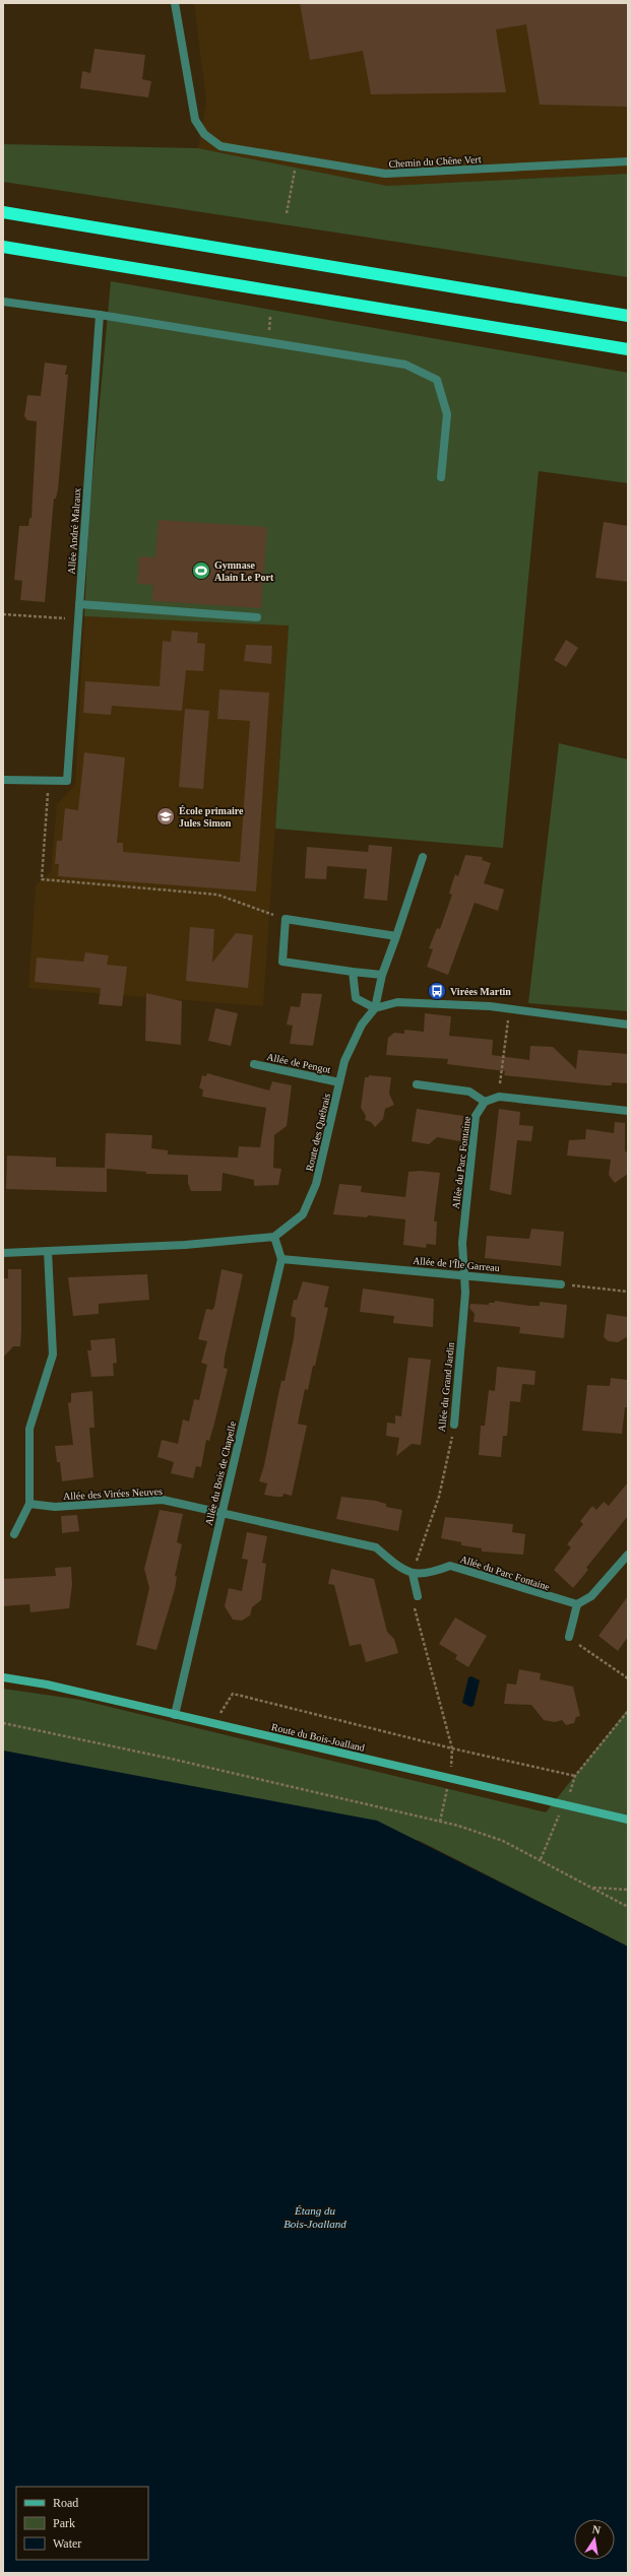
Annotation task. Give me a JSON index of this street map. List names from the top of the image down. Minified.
{"streets":{"street":["Chemin du Chêne Vert","Allée André Malraux","Allée de Pengot","Route des Québrais","Allée du Parc Fontaine","Allée de l'Île Garreau","Allée du Grand Jardin","Allée du Bois de Chapelle","Allée des Virées Neuves","Route du Bois-Joalland"]},"crossings":[["Allée de Pengot","Route des Québrais"],["Allée du Parc Fontaine","Allée de l'Île Garreau"],["Allée du Parc Fontaine","Allée du Grand Jardin"],["Allée de l'Île Garreau","Allée du Grand Jardin"],["Allée de l'Île Garreau","Allée du Bois de Chapelle"],["Allée du Bois de Chapelle","Allée des Virées Neuves"],["Allée du Bois de Chapelle","Route du Bois-Joalland"]],"water":["Étang du Bois-Joalland"],"places":{"sports":["Gymnase Alain Le Port"],"school or university":["École primaire Jules Simon"],"bus stop":["Virées Martin"]},"legend":["Road","Park","Water"],"north":"top"}
